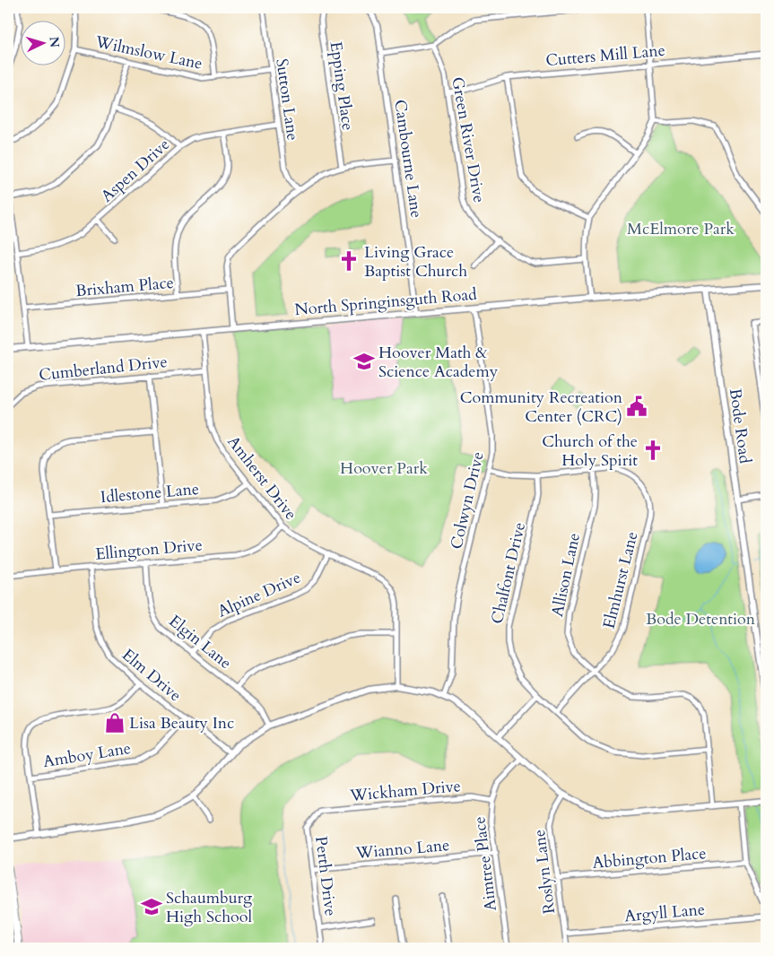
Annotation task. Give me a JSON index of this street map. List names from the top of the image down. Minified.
{"streets":{"street":["Wilmslow Lane","Cutters Mill Lane","Epping Place","Sutton Lane","Green River Drive","Cambourne Lane","Aspen Drive","Brixham Place","North Springinsguth Road","Cumberland Drive","Bode Road","Amherst Drive","Idlestone Lane","Colwyn Drive","Ellington Drive","Chalfont Drive","Allison Lane","Elmhurst Lane","Alpine Drive","Elgin Lane","Elm Drive","Amboy Lane","Wickham Drive","Wianno Lane","Abbington Place","Aimtree Place","Roslyn Lane","Perth Drive","Argyll Lane"]},"crossings":[["Wilmslow Lane","Sutton Lane"],["Cutters Mill Lane","Green River Drive"],["Sutton Lane","Aspen Drive"],["Cambourne Lane","North Springinsguth Road"],["North Springinsguth Road","Bode Road"],["North Springinsguth Road","Amherst Drive"],["North Springinsguth Road","Colwyn Drive"],["Cumberland Drive","Amherst Drive"],["Amherst Drive","Idlestone Lane"],["Amherst Drive","Ellington Drive"],["Amherst Drive","Alpine Drive"],["Ellington Drive","Elgin Lane"],["Ellington Drive","Elm Drive"],["Chalfont Drive","Allison Lane"],["Chalfont Drive","Elmhurst Lane"],["Allison Lane","Elmhurst Lane"],["Alpine Drive","Elgin Lane"],["Elm Drive","Amboy Lane"],["Wickham Drive","Aimtree Place"],["Wickham Drive","Perth Drive"],["Wianno Lane","Aimtree Place"],["Wianno Lane","Perth Drive"],["Abbington Place","Roslyn Lane"],["Roslyn Lane","Argyll Lane"]],"parks":["McElmore Park","Hoover Park","Bode Detention"],"places":{"church":["Living Grace Baptist Church","Church of the Holy Spirit"],"school or university":["Hoover Math & Science Academy","Schaumburg High School"],"public building":["Community Recreation Center (CRC)"],"shop":["Lisa Beauty Inc"]},"north":"right"}
